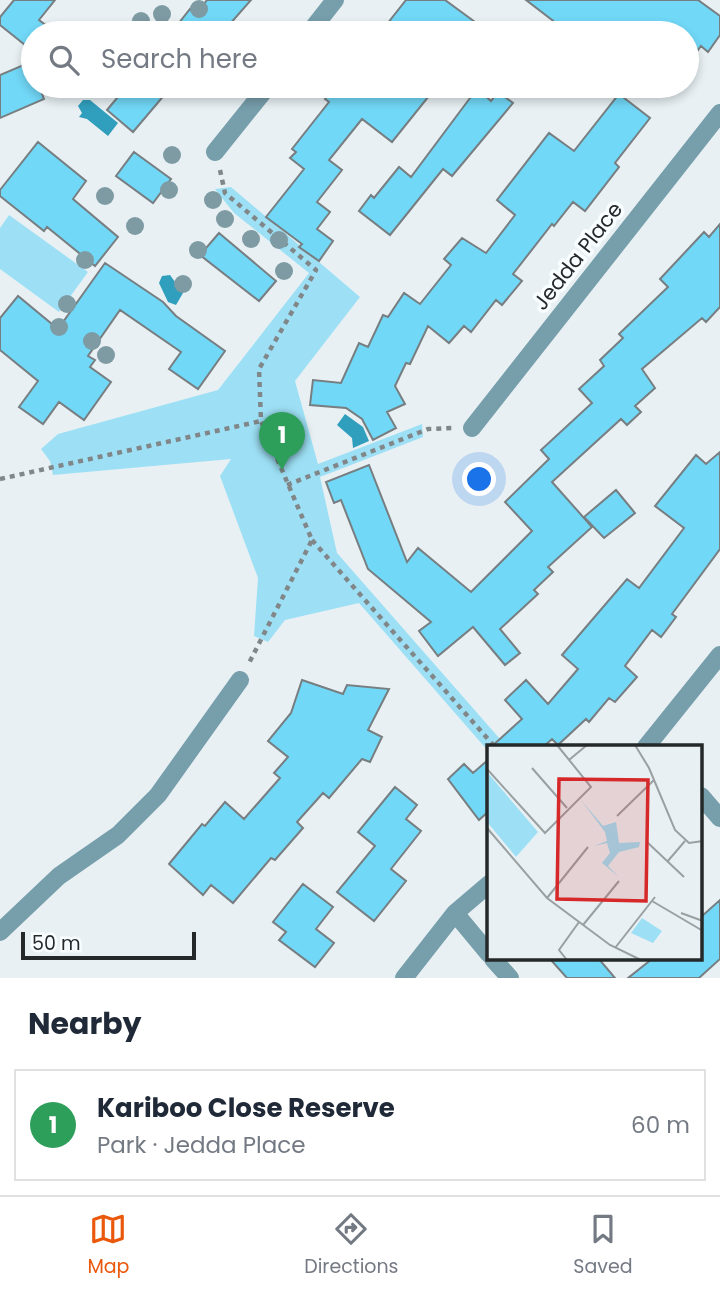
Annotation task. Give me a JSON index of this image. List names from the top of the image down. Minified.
{"streets":{"street":["Jedda Place"]},"scale_bar":"50 m","page":{"search":"Search here","pins":"1","scale":"50 m","heading":"Nearby","list":[{"mark":"1","name":"Kariboo Close Reserve","note":"Park · Jedda Place","value":"60 m"}],"nav":["Map","Directions","Saved"]}}
